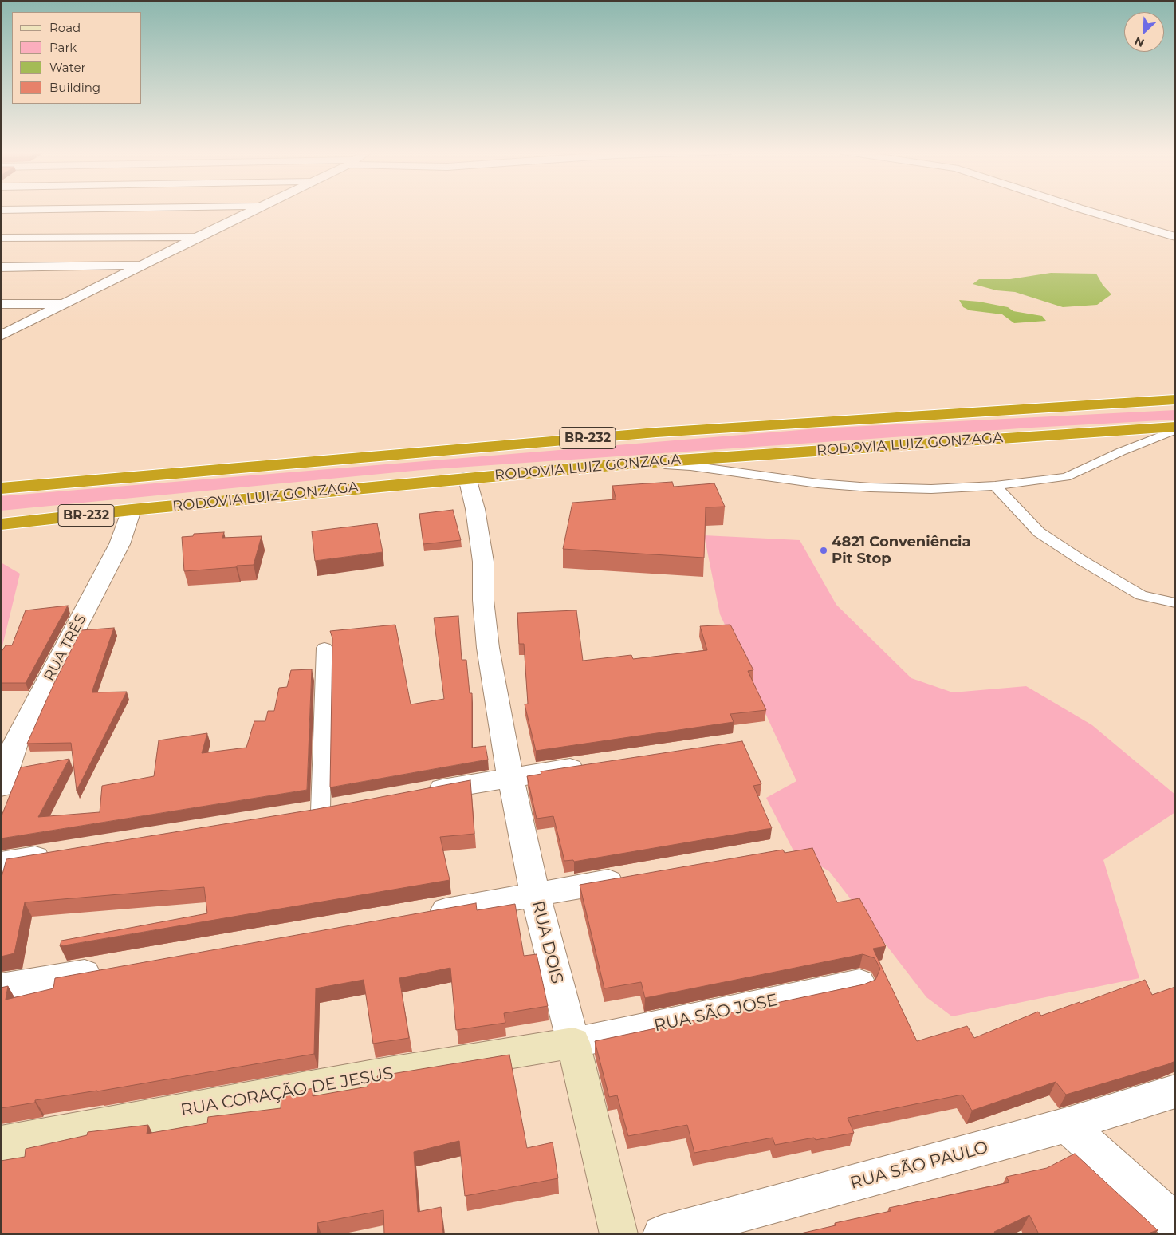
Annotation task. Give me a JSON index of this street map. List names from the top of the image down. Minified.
{"streets":{"highway":["BR-232","RODOVIA LUIZ GONZAGA"],"main road":["RUA DOIS","RUA CORAÇÃO DE JESUS"],"street":["RUA TRÊS","RUA SÃO JOSE","RUA SÃO PAULO"]},"crossings":[["RODOVIA LUIZ GONZAGA","RUA TRÊS"],["RODOVIA LUIZ GONZAGA","RUA DOIS"],["RUA DOIS","RUA SÃO JOSE"],["RUA DOIS","RUA CORAÇÃO DE JESUS"],["RUA SÃO JOSE","RUA CORAÇÃO DE JESUS"]],"places":["4821 Conveniência Pit Stop"],"legend":["Road","Park","Water","Building"],"north":"bottom left"}
